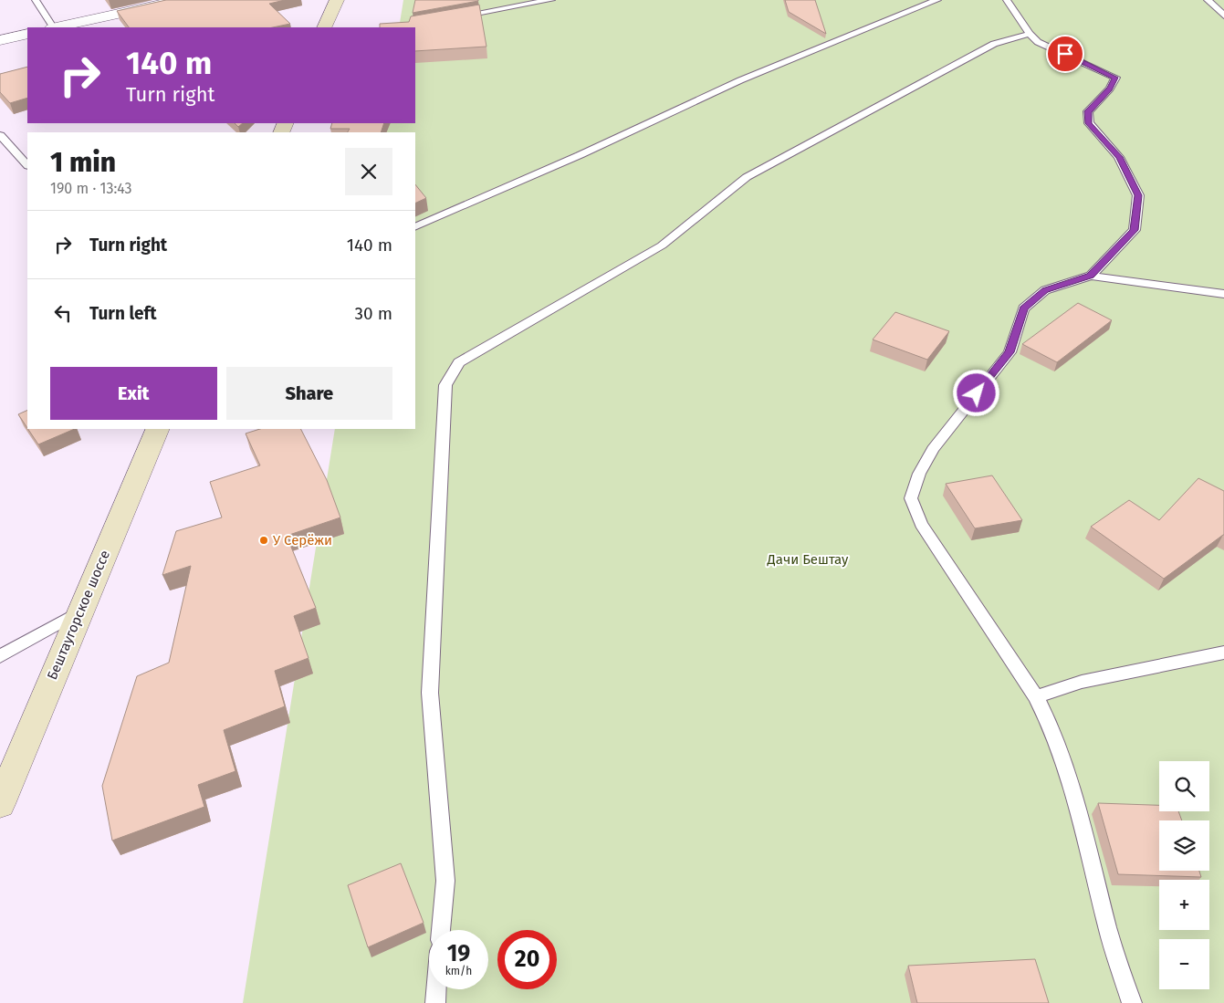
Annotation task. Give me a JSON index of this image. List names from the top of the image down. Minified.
{"streets":{"main road":["Бештаугорское шоссе"]},"parks":["Дачи Бештау"],"places":["У Серёжи"],"page":{"turn":["140 m","Turn right"],"heading":["1 min","190 m · 13:43"],"list":[{"name":"Turn right","value":"140 m"},{"name":"Turn left","value":"30 m"}],"buttons":["Exit","Share"],"map_buttons":["+","−"],"speed":"19 km/h","limit":"20"}}
